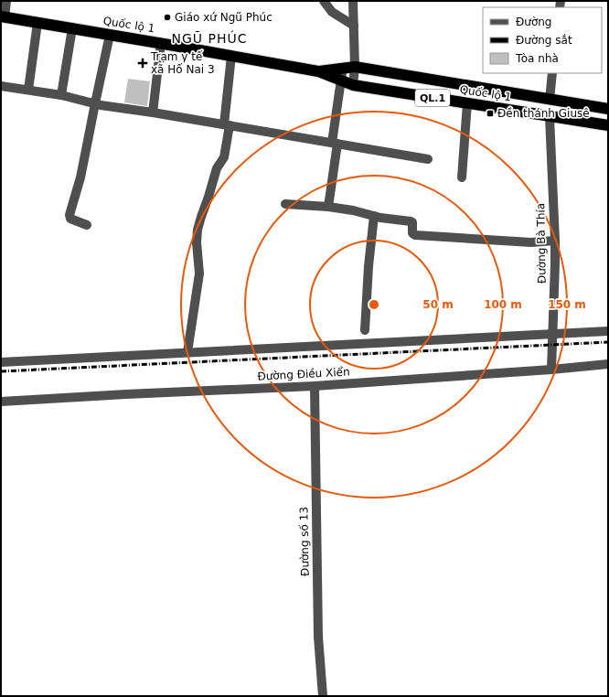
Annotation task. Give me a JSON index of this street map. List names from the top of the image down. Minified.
{"streets":{"highway":["Quốc lộ 1","QL.1"],"street":["Đường Bà Thía","Đường Điều Xiển","Đường số 13"]},"crossings":[["Quốc lộ 1","Đường Bà Thía"],["Đường Bà Thía","Đường Điều Xiển"],["Đường Điều Xiển","Đường số 13"]],"districts":["NGŨ PHÚC"],"places":{"other":["Giáo xứ Ngũ Phúc"],"health":["Trạm y tế xã Hố Nai 3"],"transit":["Đền thánh Giusê"]},"legend":["Đường","Đường sắt","Tòa nhà"],"rings":["50 m","100 m","150 m"]}
